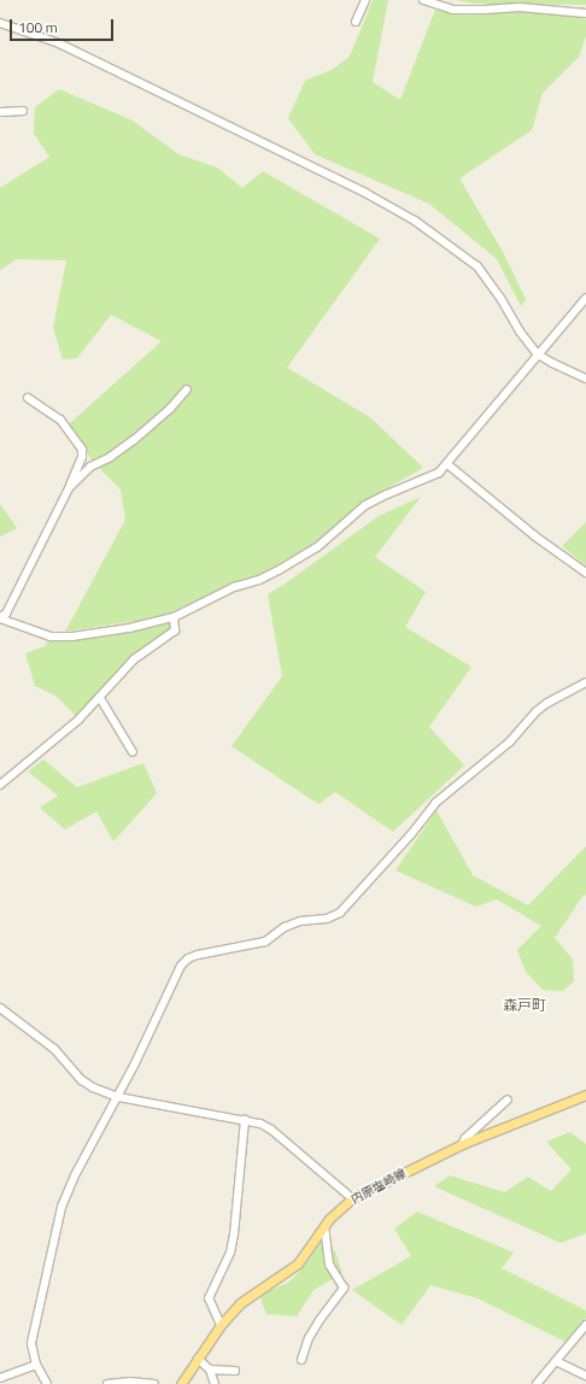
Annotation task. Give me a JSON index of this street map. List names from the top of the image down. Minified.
{"streets":{"main road":["内原塩崎線"]},"districts":["森戸町"],"scale_bar":"100 m"}
